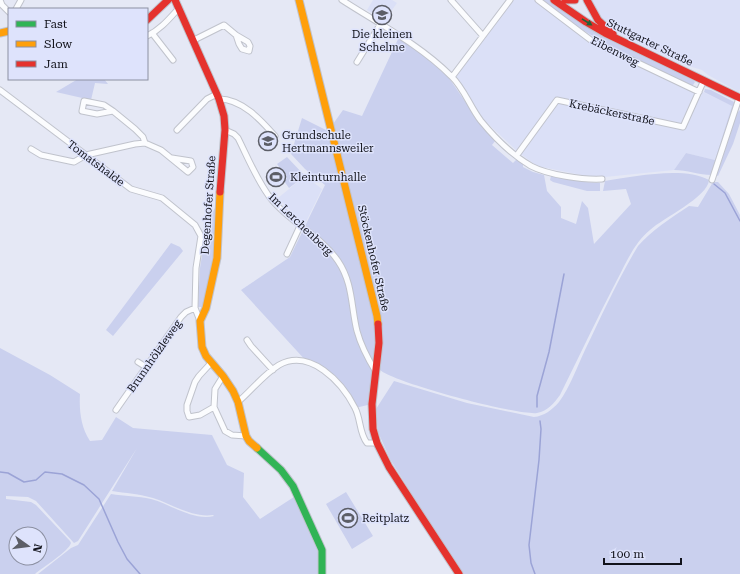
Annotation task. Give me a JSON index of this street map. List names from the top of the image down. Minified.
{"streets":{"main road":["Stuttgarter Straße","Degenhofer Straße","Stöckenhofer Straße"],"street":["Eibenweg","Krebäckerstraße","Tomatshalde","Im Lerchenberg","Brunnhölzleweg"]},"crossings":[["Stuttgarter Straße","Krebäckerstraße"],["Eibenweg","Krebäckerstraße"],["Tomatshalde","Degenhofer Straße"],["Tomatshalde","Brunnhölzleweg"],["Degenhofer Straße","Im Lerchenberg"],["Im Lerchenberg","Stöckenhofer Straße"]],"places":{"school or university":["Die kleinen Schelme","Grundschule Hertmannsweiler"],"sports":["Kleinturnhalle","Reitplatz"]},"legend":["Fast","Slow","Jam"],"scale_bar":"100 m","north":"right"}
